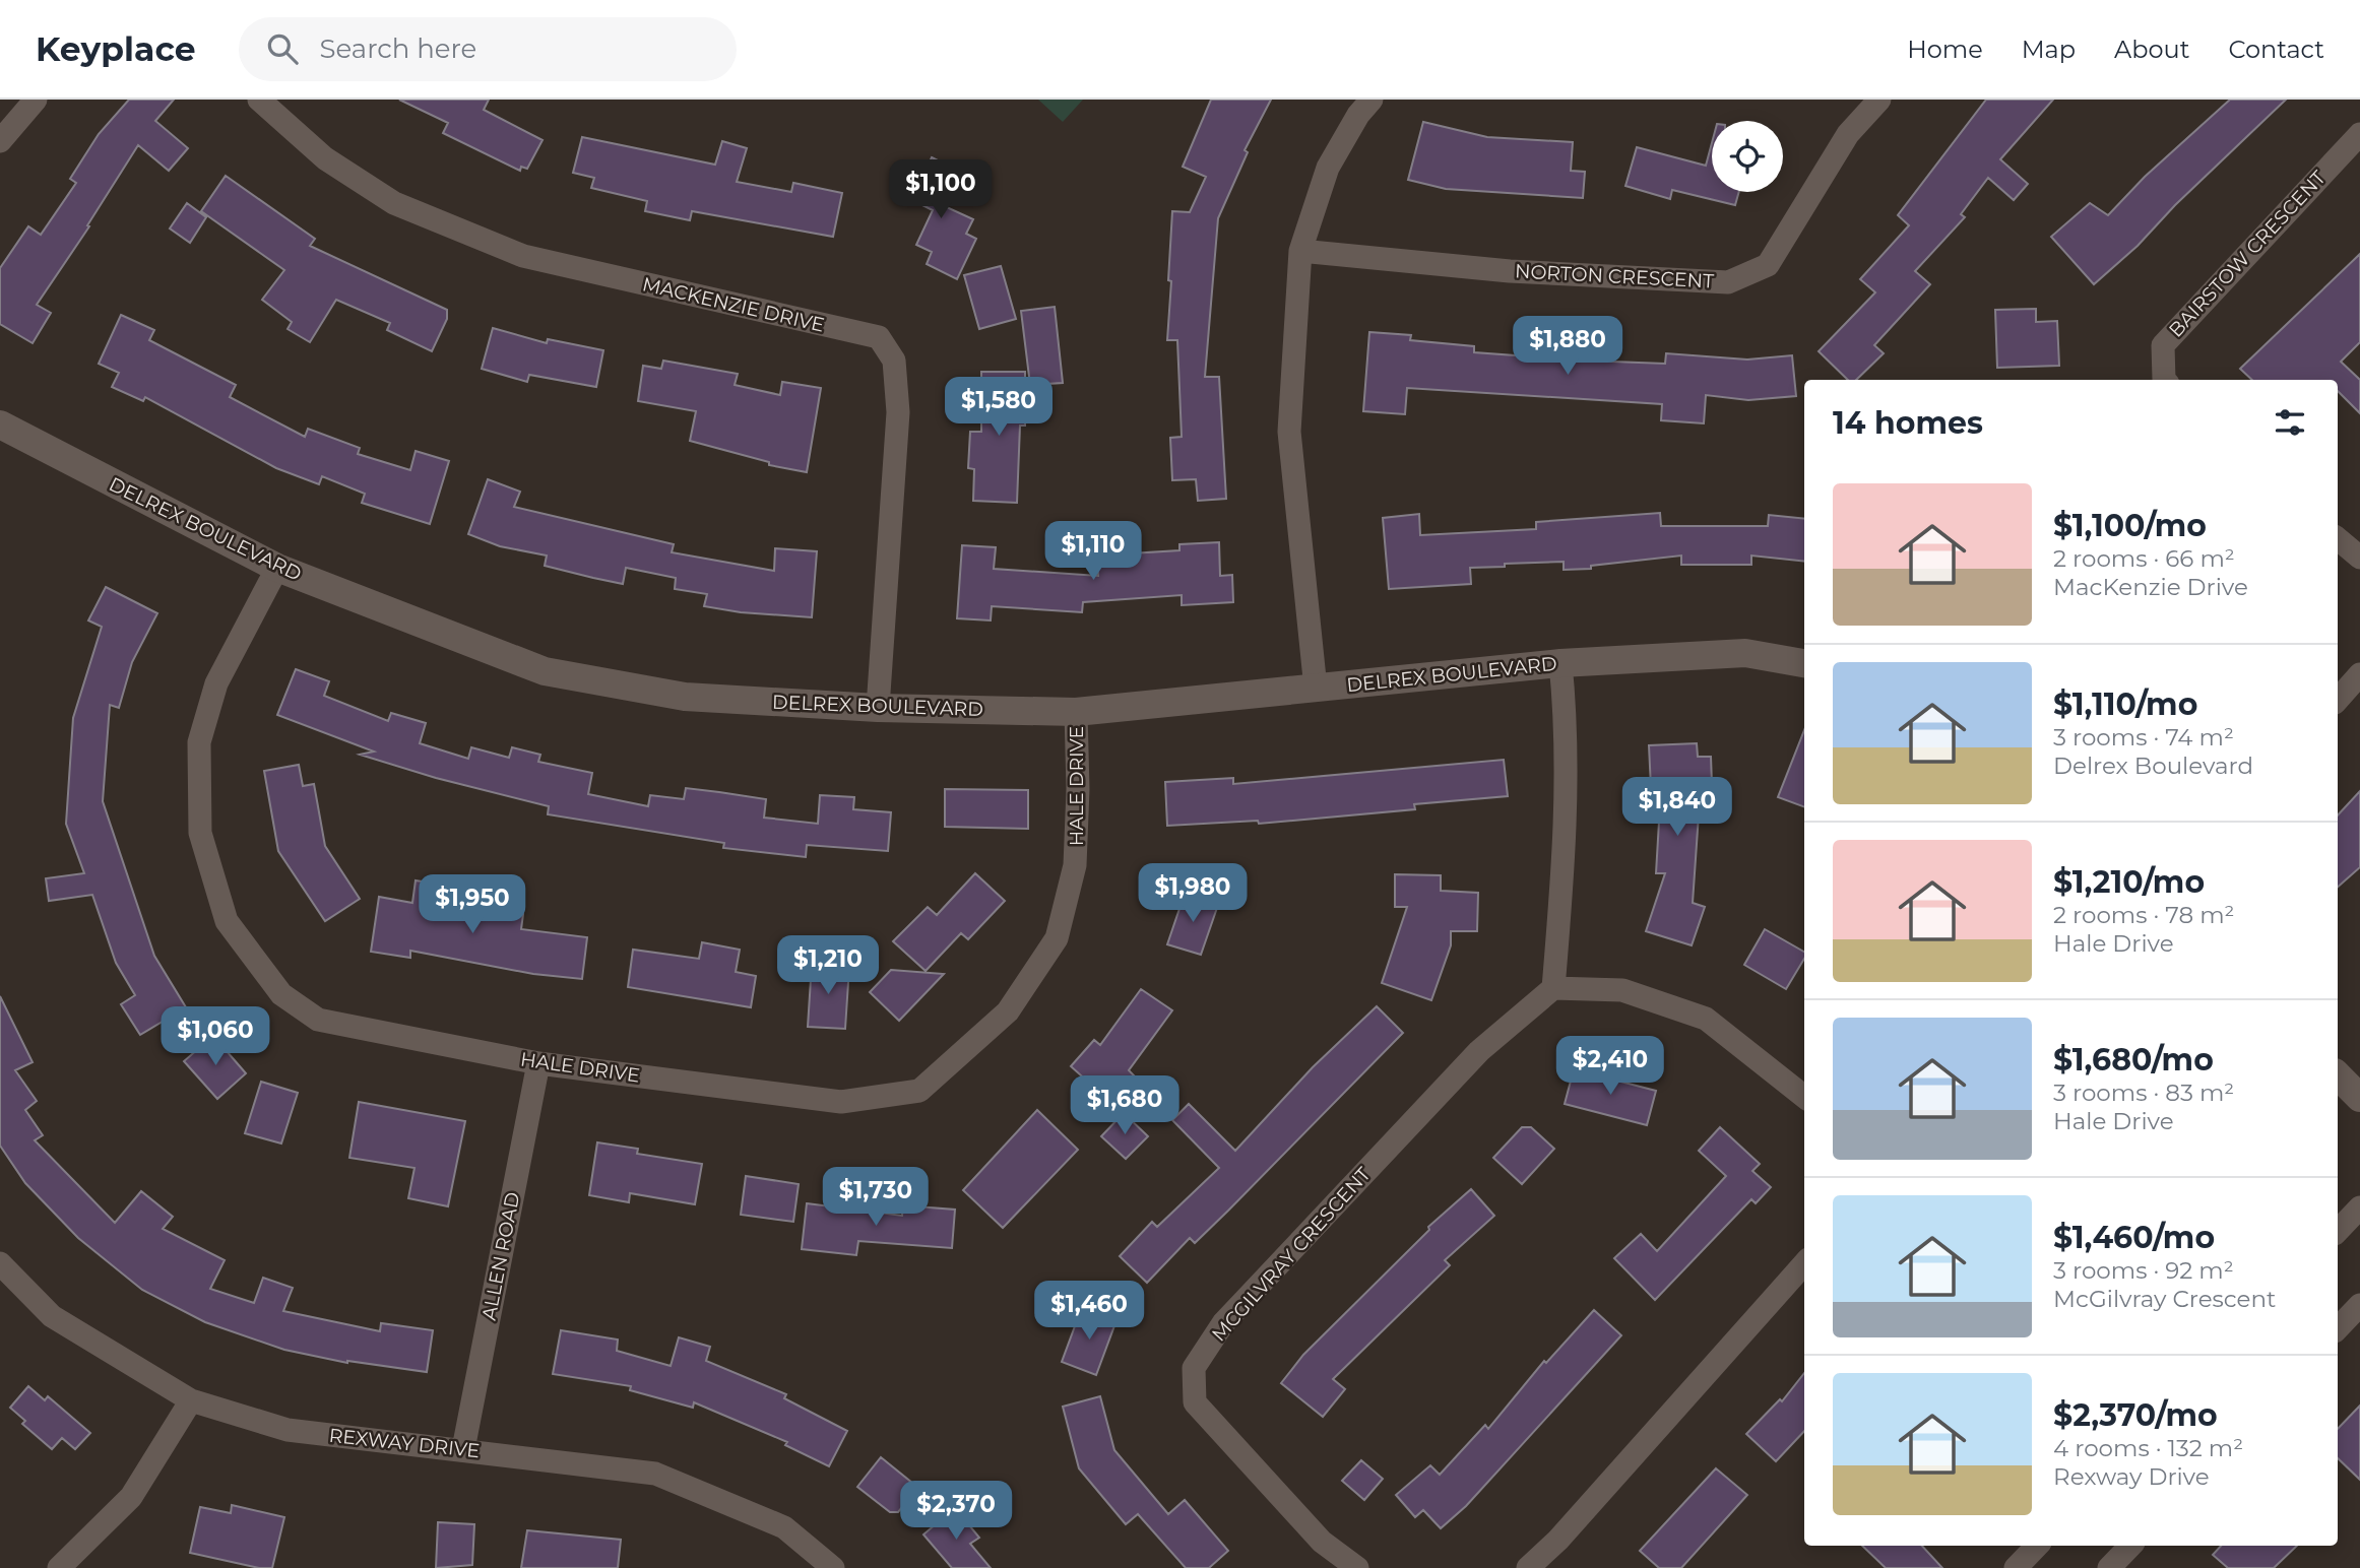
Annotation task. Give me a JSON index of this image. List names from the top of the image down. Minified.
{"streets":{"street":["BAIRSTOW CRESCENT","NORTON CRESCENT","MACKENZIE DRIVE","DELREX BOULEVARD","HALE DRIVE","MCGILVRAY CRESCENT","ALLEN ROAD","REXWAY DRIVE"]},"crossings":[["MACKENZIE DRIVE","DELREX BOULEVARD"],["DELREX BOULEVARD","HALE DRIVE"],["HALE DRIVE","ALLEN ROAD"],["ALLEN ROAD","REXWAY DRIVE"]],"page":{"header":"Keyplace","search":"Search here","nav":["Home","Map","About","Contact"],"price":["$1,100","$1,880","$1,580","$1,110","$1,840","$1,980","$1,950","$1,210","$1,060","$2,410","$1,680","$1,730","$1,460","$2,370"],"heading":"14 homes","list":[{"name":"$1,100/mo","note":"2 rooms · 66 m² · MacKenzie Drive"},{"name":"$1,110/mo","note":"3 rooms · 74 m² · Delrex Boulevard"},{"name":"$1,210/mo","note":"2 rooms · 78 m² · Hale Drive"},{"name":"$1,680/mo","note":"3 rooms · 83 m² · Hale Drive"},{"name":"$1,460/mo","note":"3 rooms · 92 m² · McGilvray Crescent"},{"name":"$2,370/mo","note":"4 rooms · 132 m² · Rexway Drive"}]}}
